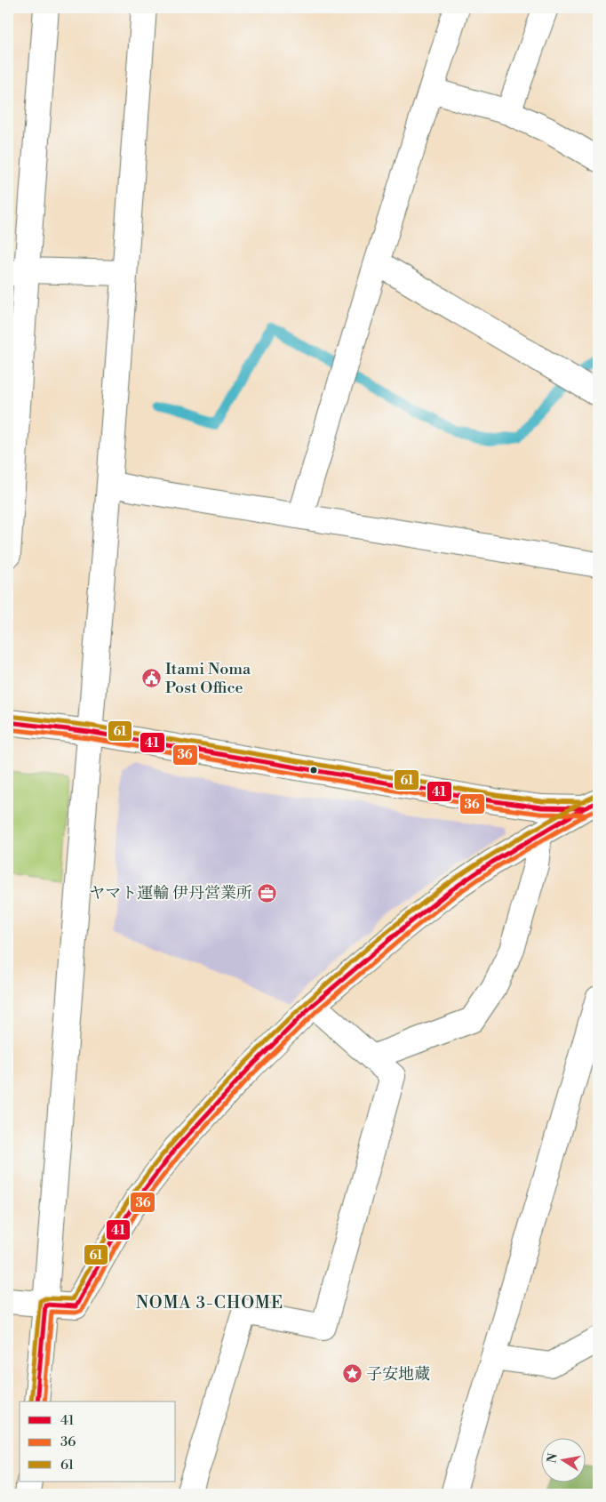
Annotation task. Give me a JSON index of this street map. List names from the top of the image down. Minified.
{"districts":["NOMA 3-CHOME"],"places":{"public building":["Itami Noma Post Office"],"office":["ヤマト運輸 伊丹営業所"],"place":["子安地蔵"]},"lines":["transit line 61","transit line 41","transit line 36"],"legend":["41","36","61"],"north":"left"}
